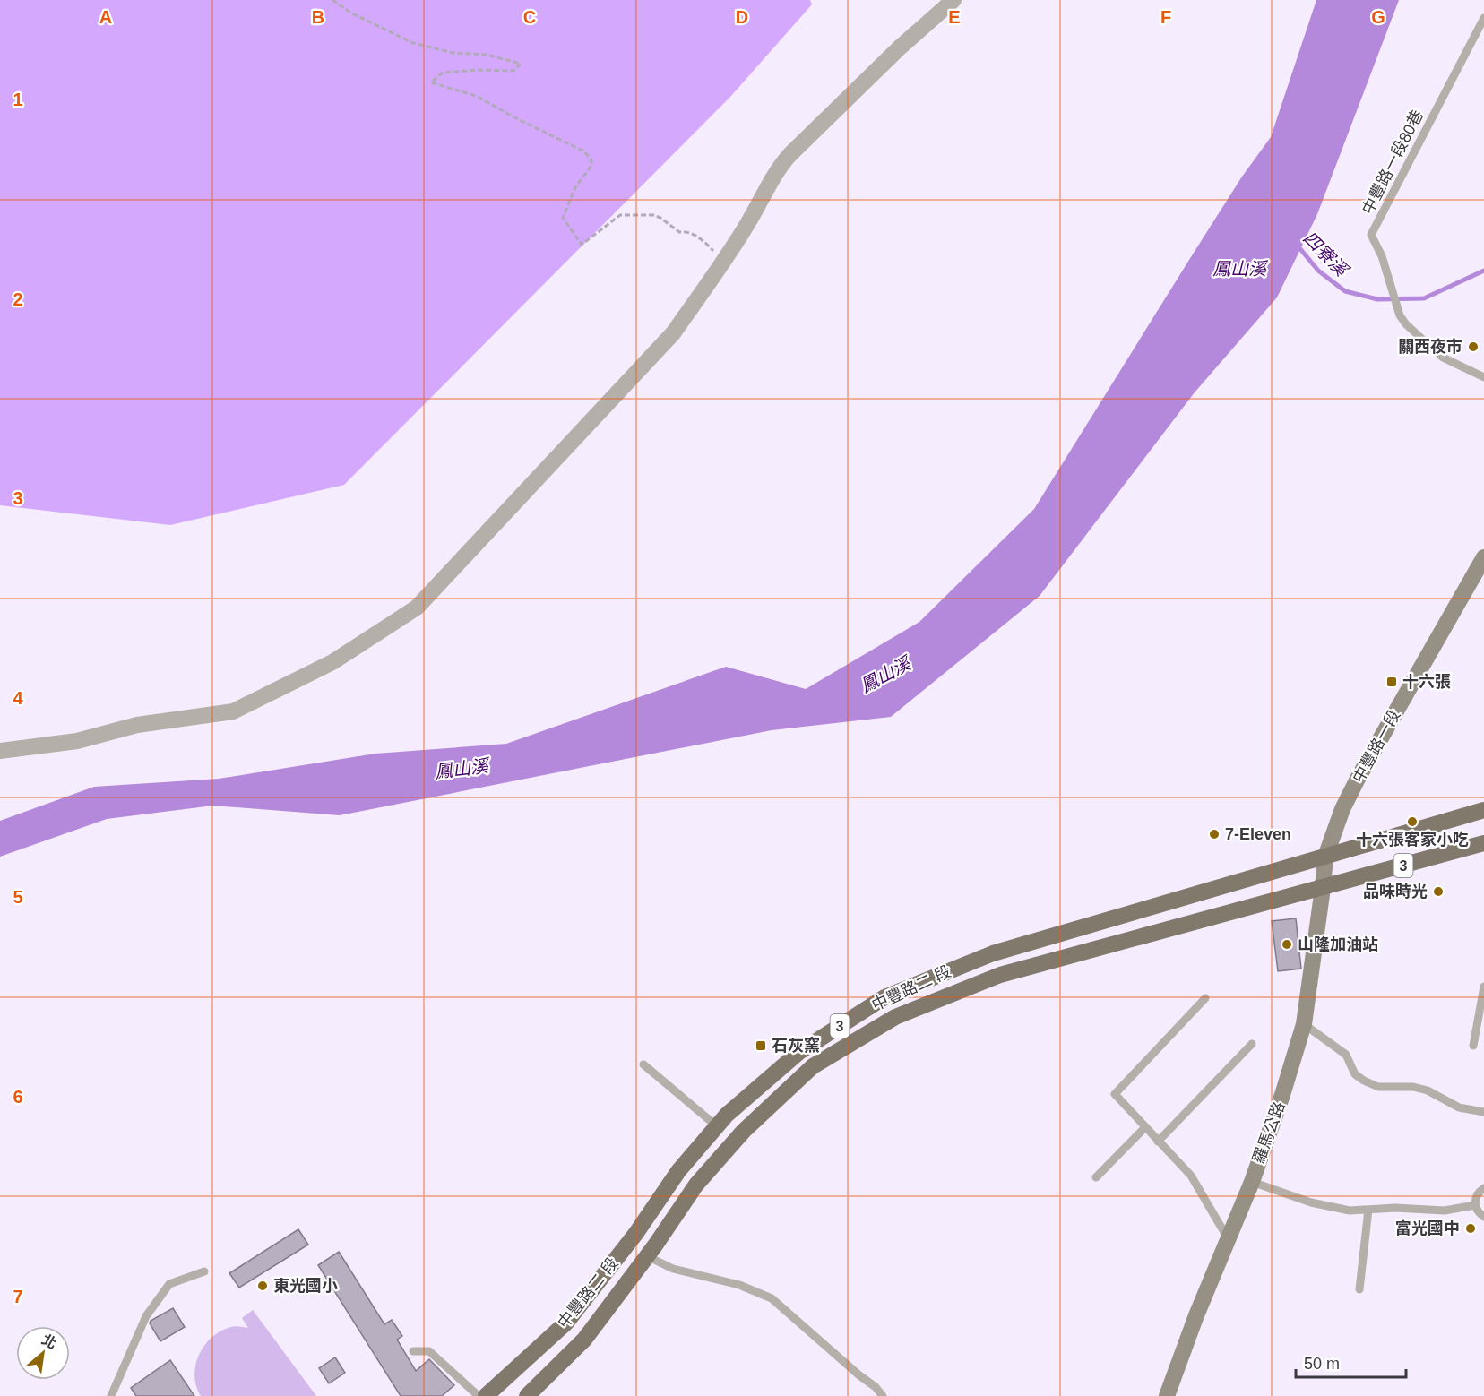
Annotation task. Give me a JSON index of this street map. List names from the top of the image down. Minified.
{"streets":{"main road":["中豐路一段","3","中豐路二 段","羅馬公路"],"lane":["中豐路一段80巷"]},"crossings":[["中豐路一段","3"],["中豐路一段","中豐路二 段"],["中豐路一段","羅馬公路"],["3","中豐路二 段"],["3","羅馬公路"],["中豐路二 段","羅馬公路"]],"water":["四寮溪","鳳山溪"],"places":{"other":["關西夜市","十六張客家小吃","7-Eleven","品味時光","山隆加油站","富光國中","東光國小"],"transit":["十六張","石灰窯"]},"scale_bar":"50 m","north":"top right","grid":{"columns":["A","B","C","D","E","F","G"],"rows":["1","2","3","4","5","6","7"]}}
